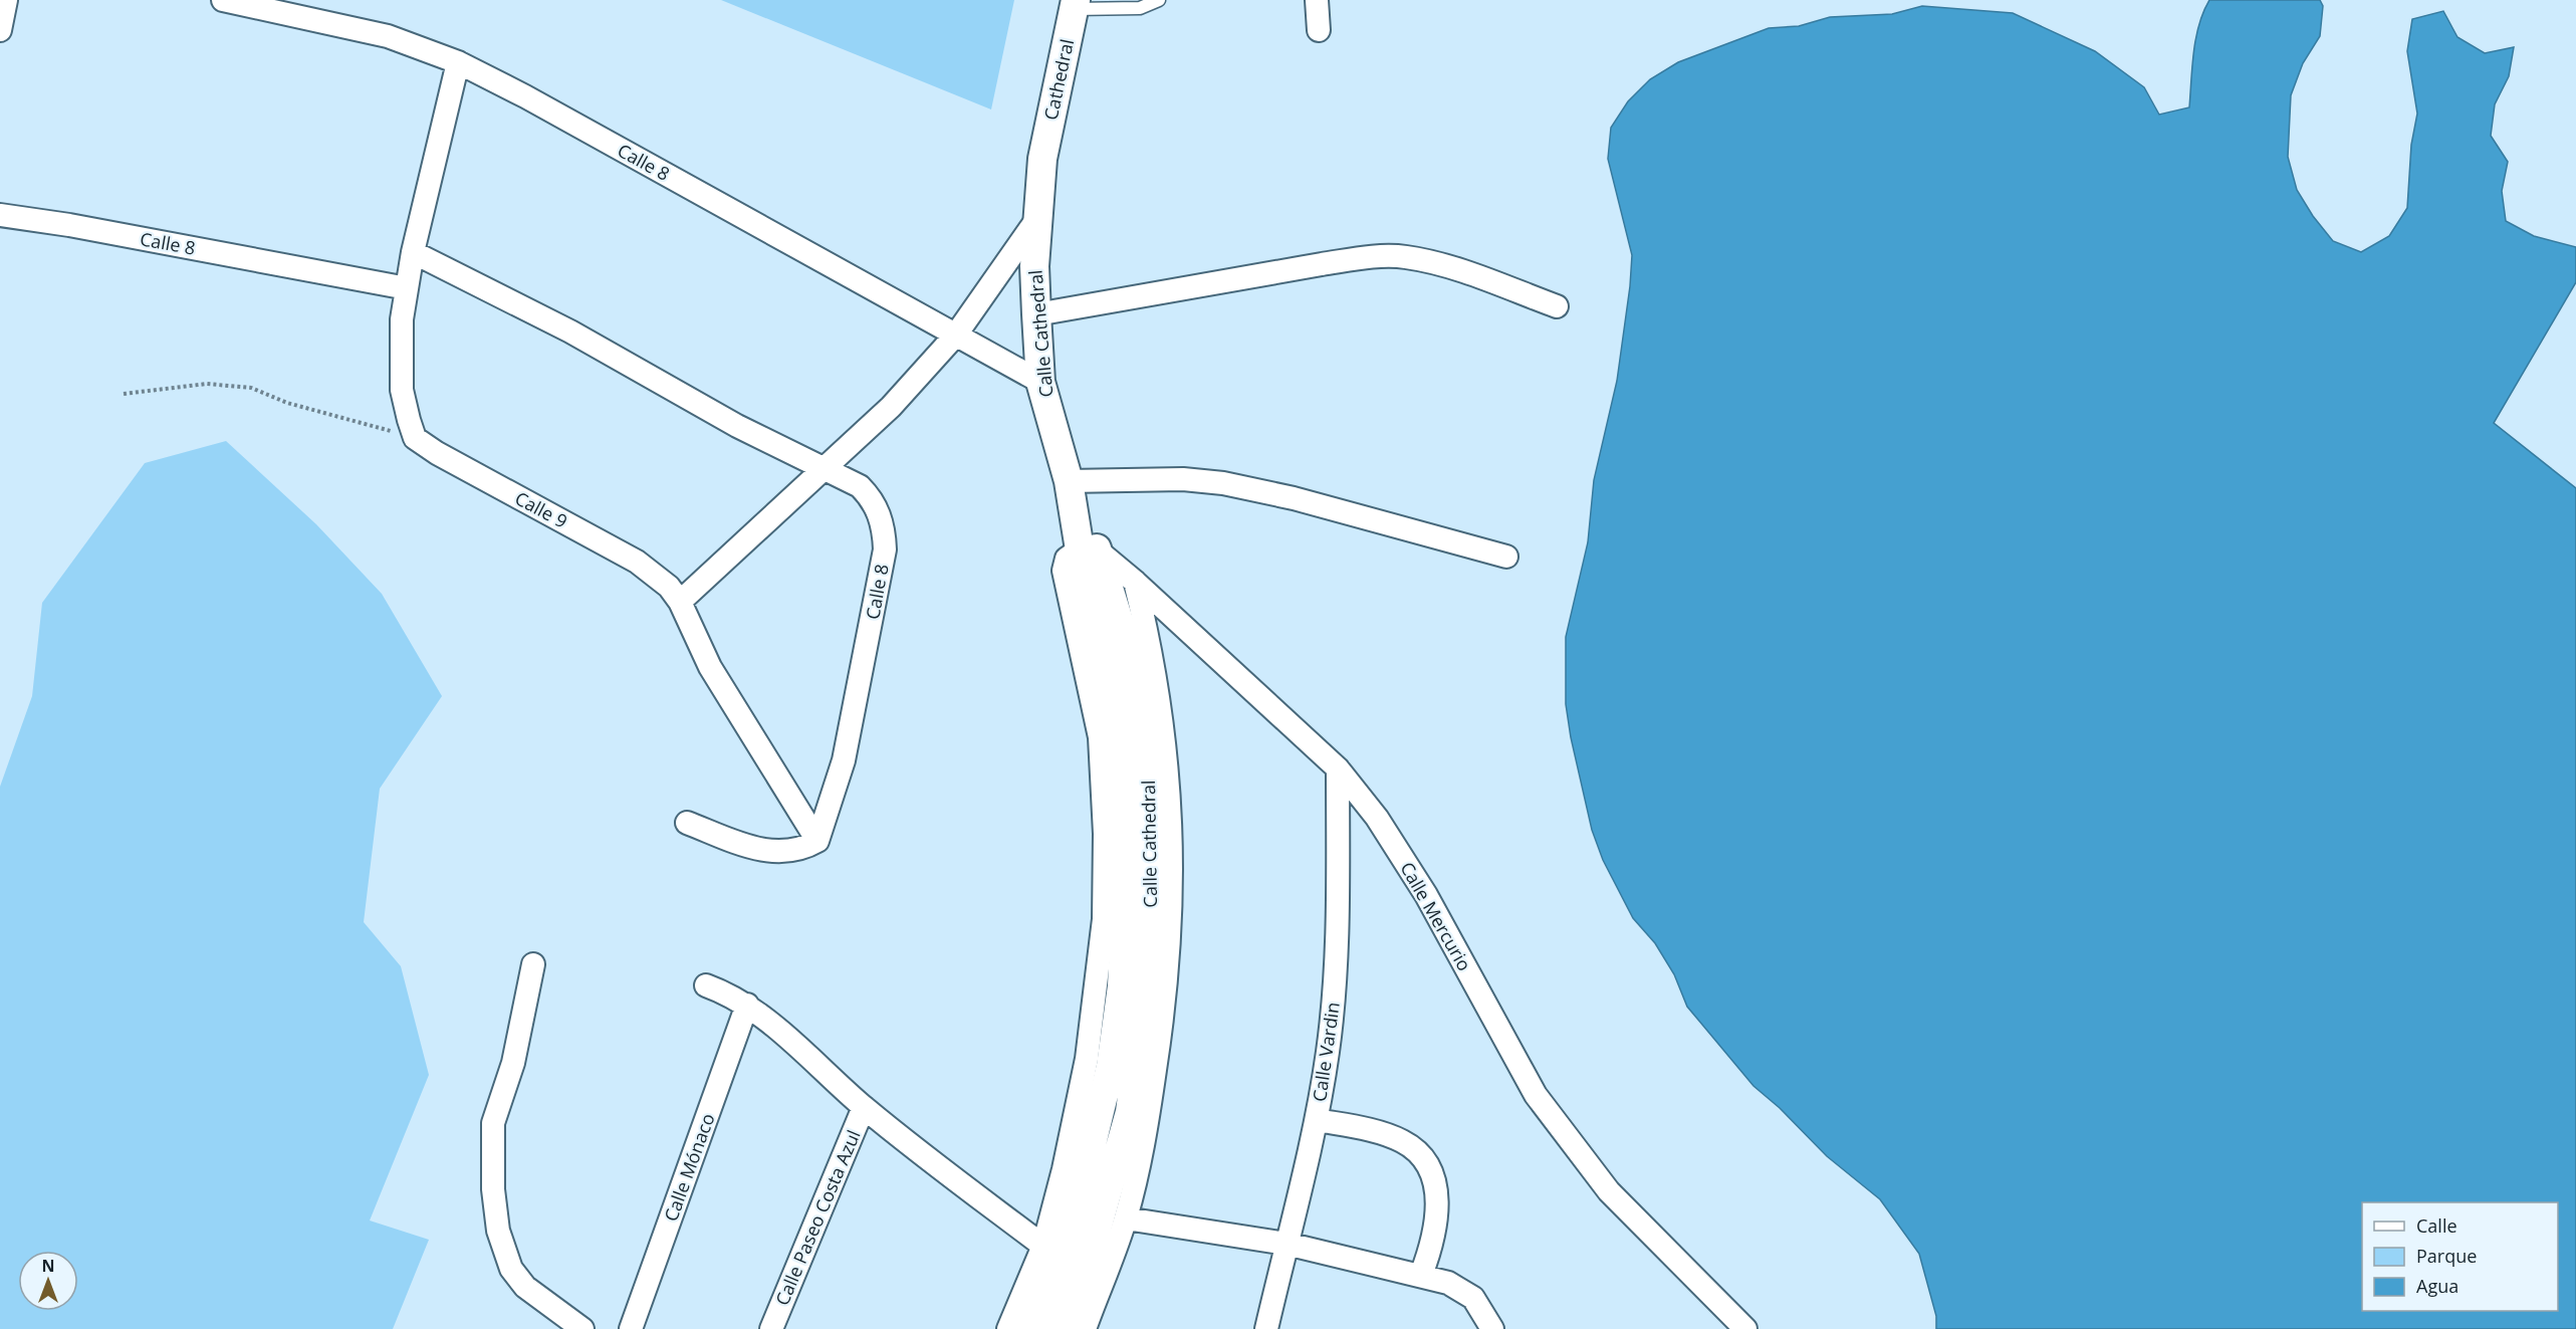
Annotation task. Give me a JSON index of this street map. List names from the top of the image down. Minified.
{"streets":{"street":["Cathedral","Calle 8","Calle Cathedral","Calle 9","Calle Mercurio","Calle Vardin","Calle Mónaco","Calle Paseo Costa Azul"]},"crossings":[["Cathedral","Calle Cathedral"],["Calle 8","Calle Cathedral"],["Calle 8","Calle 9"],["Calle Cathedral","Calle Mercurio"],["Calle Mercurio","Calle Vardin"]],"legend":["Calle","Parque","Agua"],"north":"top"}
